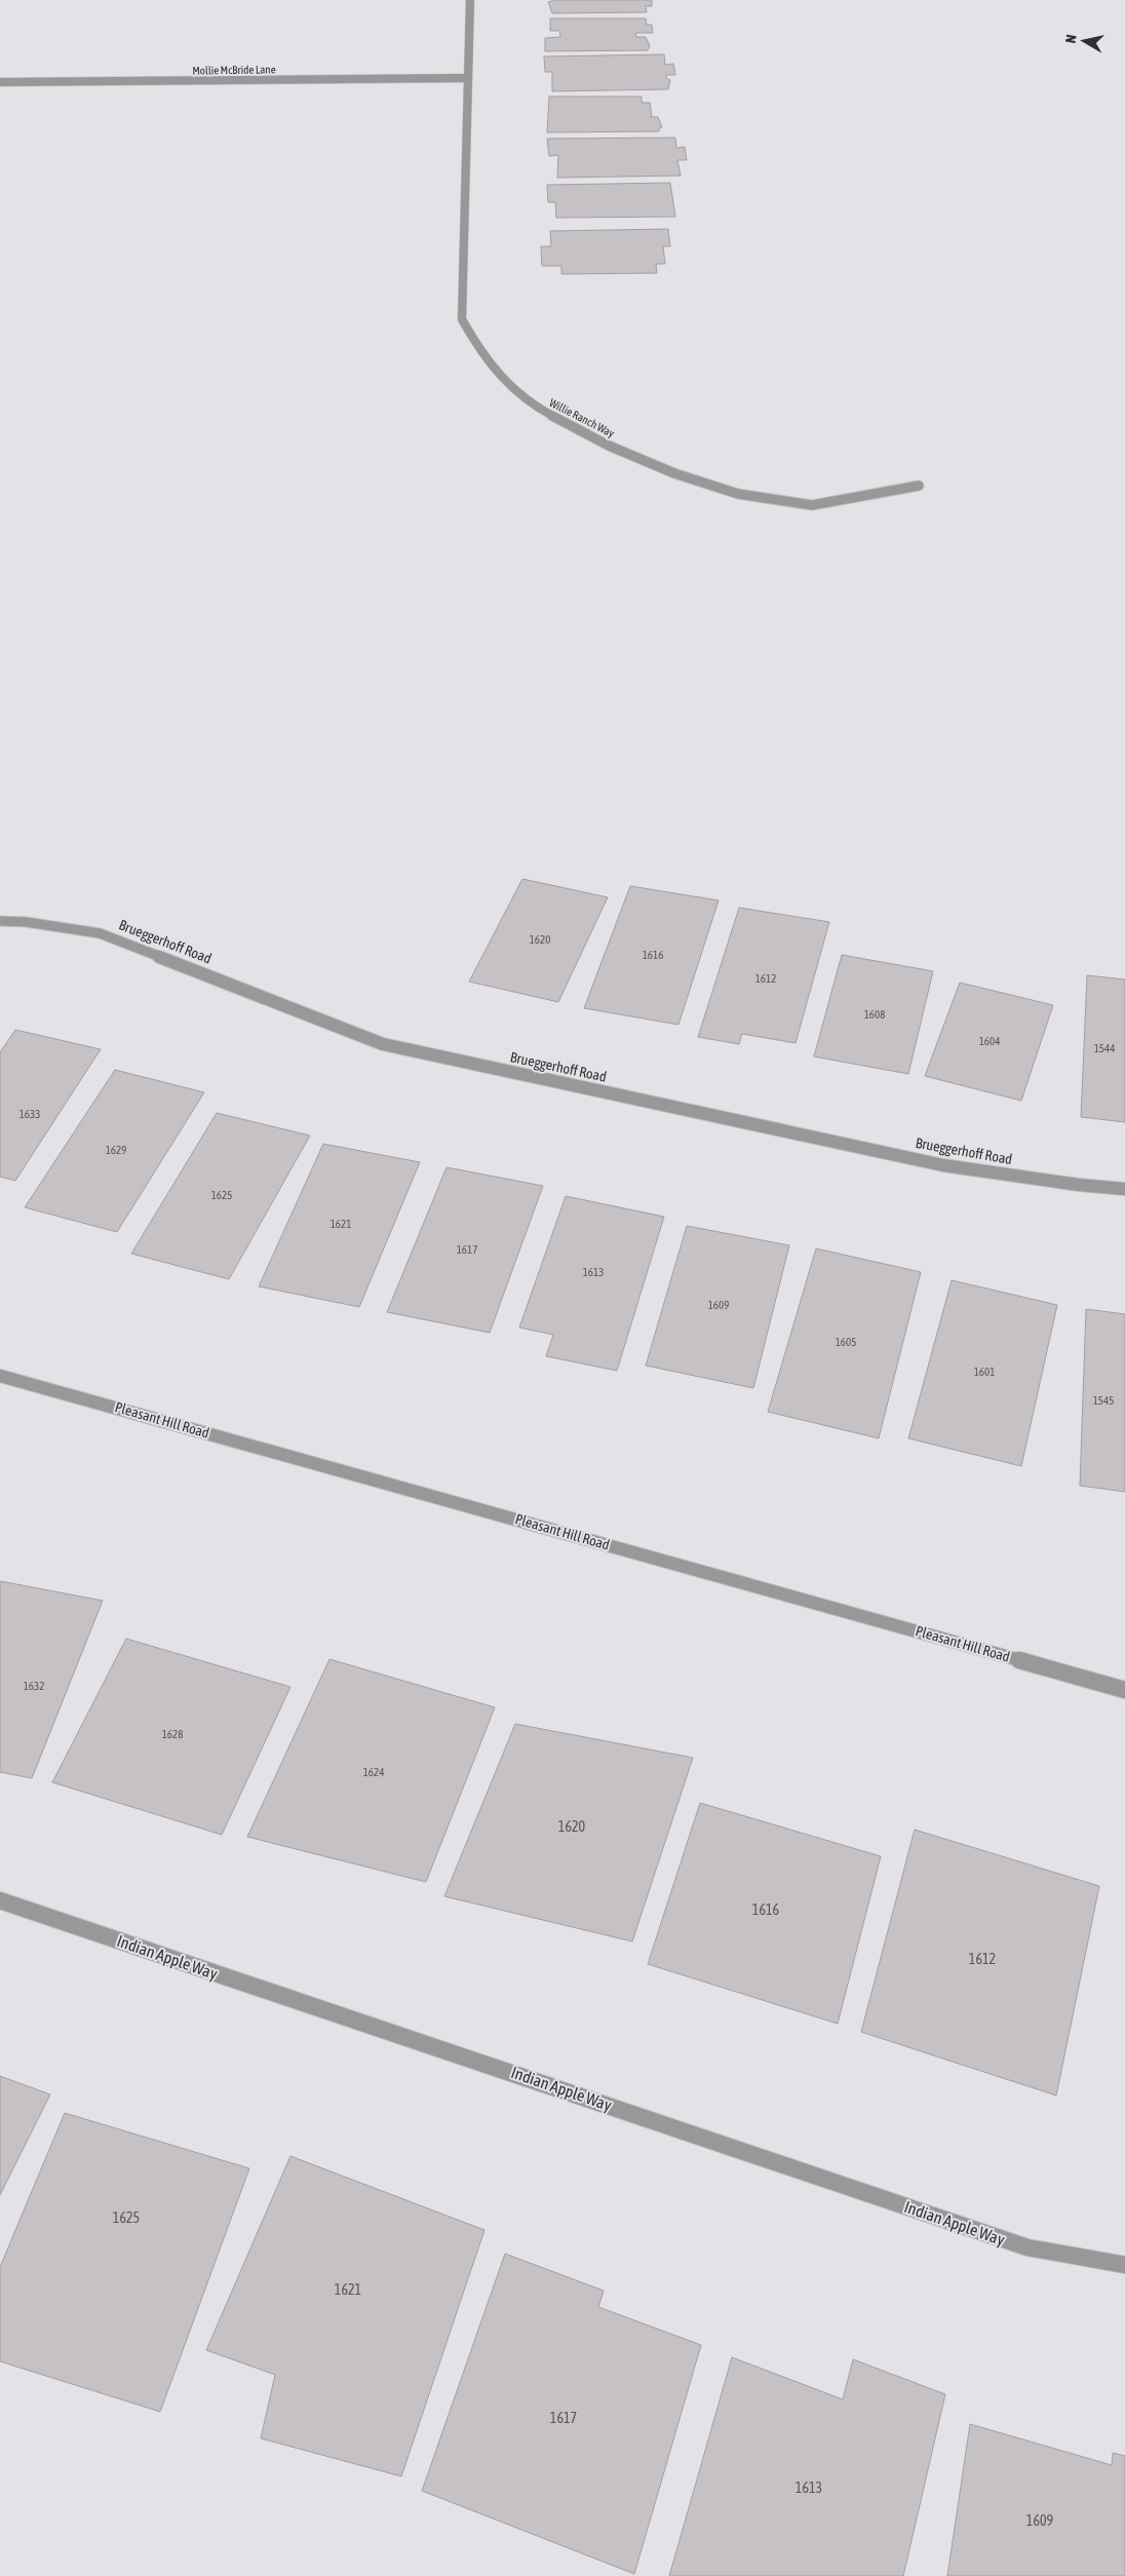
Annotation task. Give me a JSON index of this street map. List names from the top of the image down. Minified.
{"streets":{"street":["Mollie McBride Lane","Willie Ranch Way","Brueggerhoff Road","Pleasant Hill Road","Indian Apple Way"]},"crossings":[["Mollie McBride Lane","Willie Ranch Way"]],"house_numbers":["1620","1616","1612","1608","1604","1544","1633","1629","1625","1621","1617","1613","1609","1605","1601","1545","1632","1628","1624","1620","1616","1612","1625","1621","1617","1613","1609"],"north":"left"}
